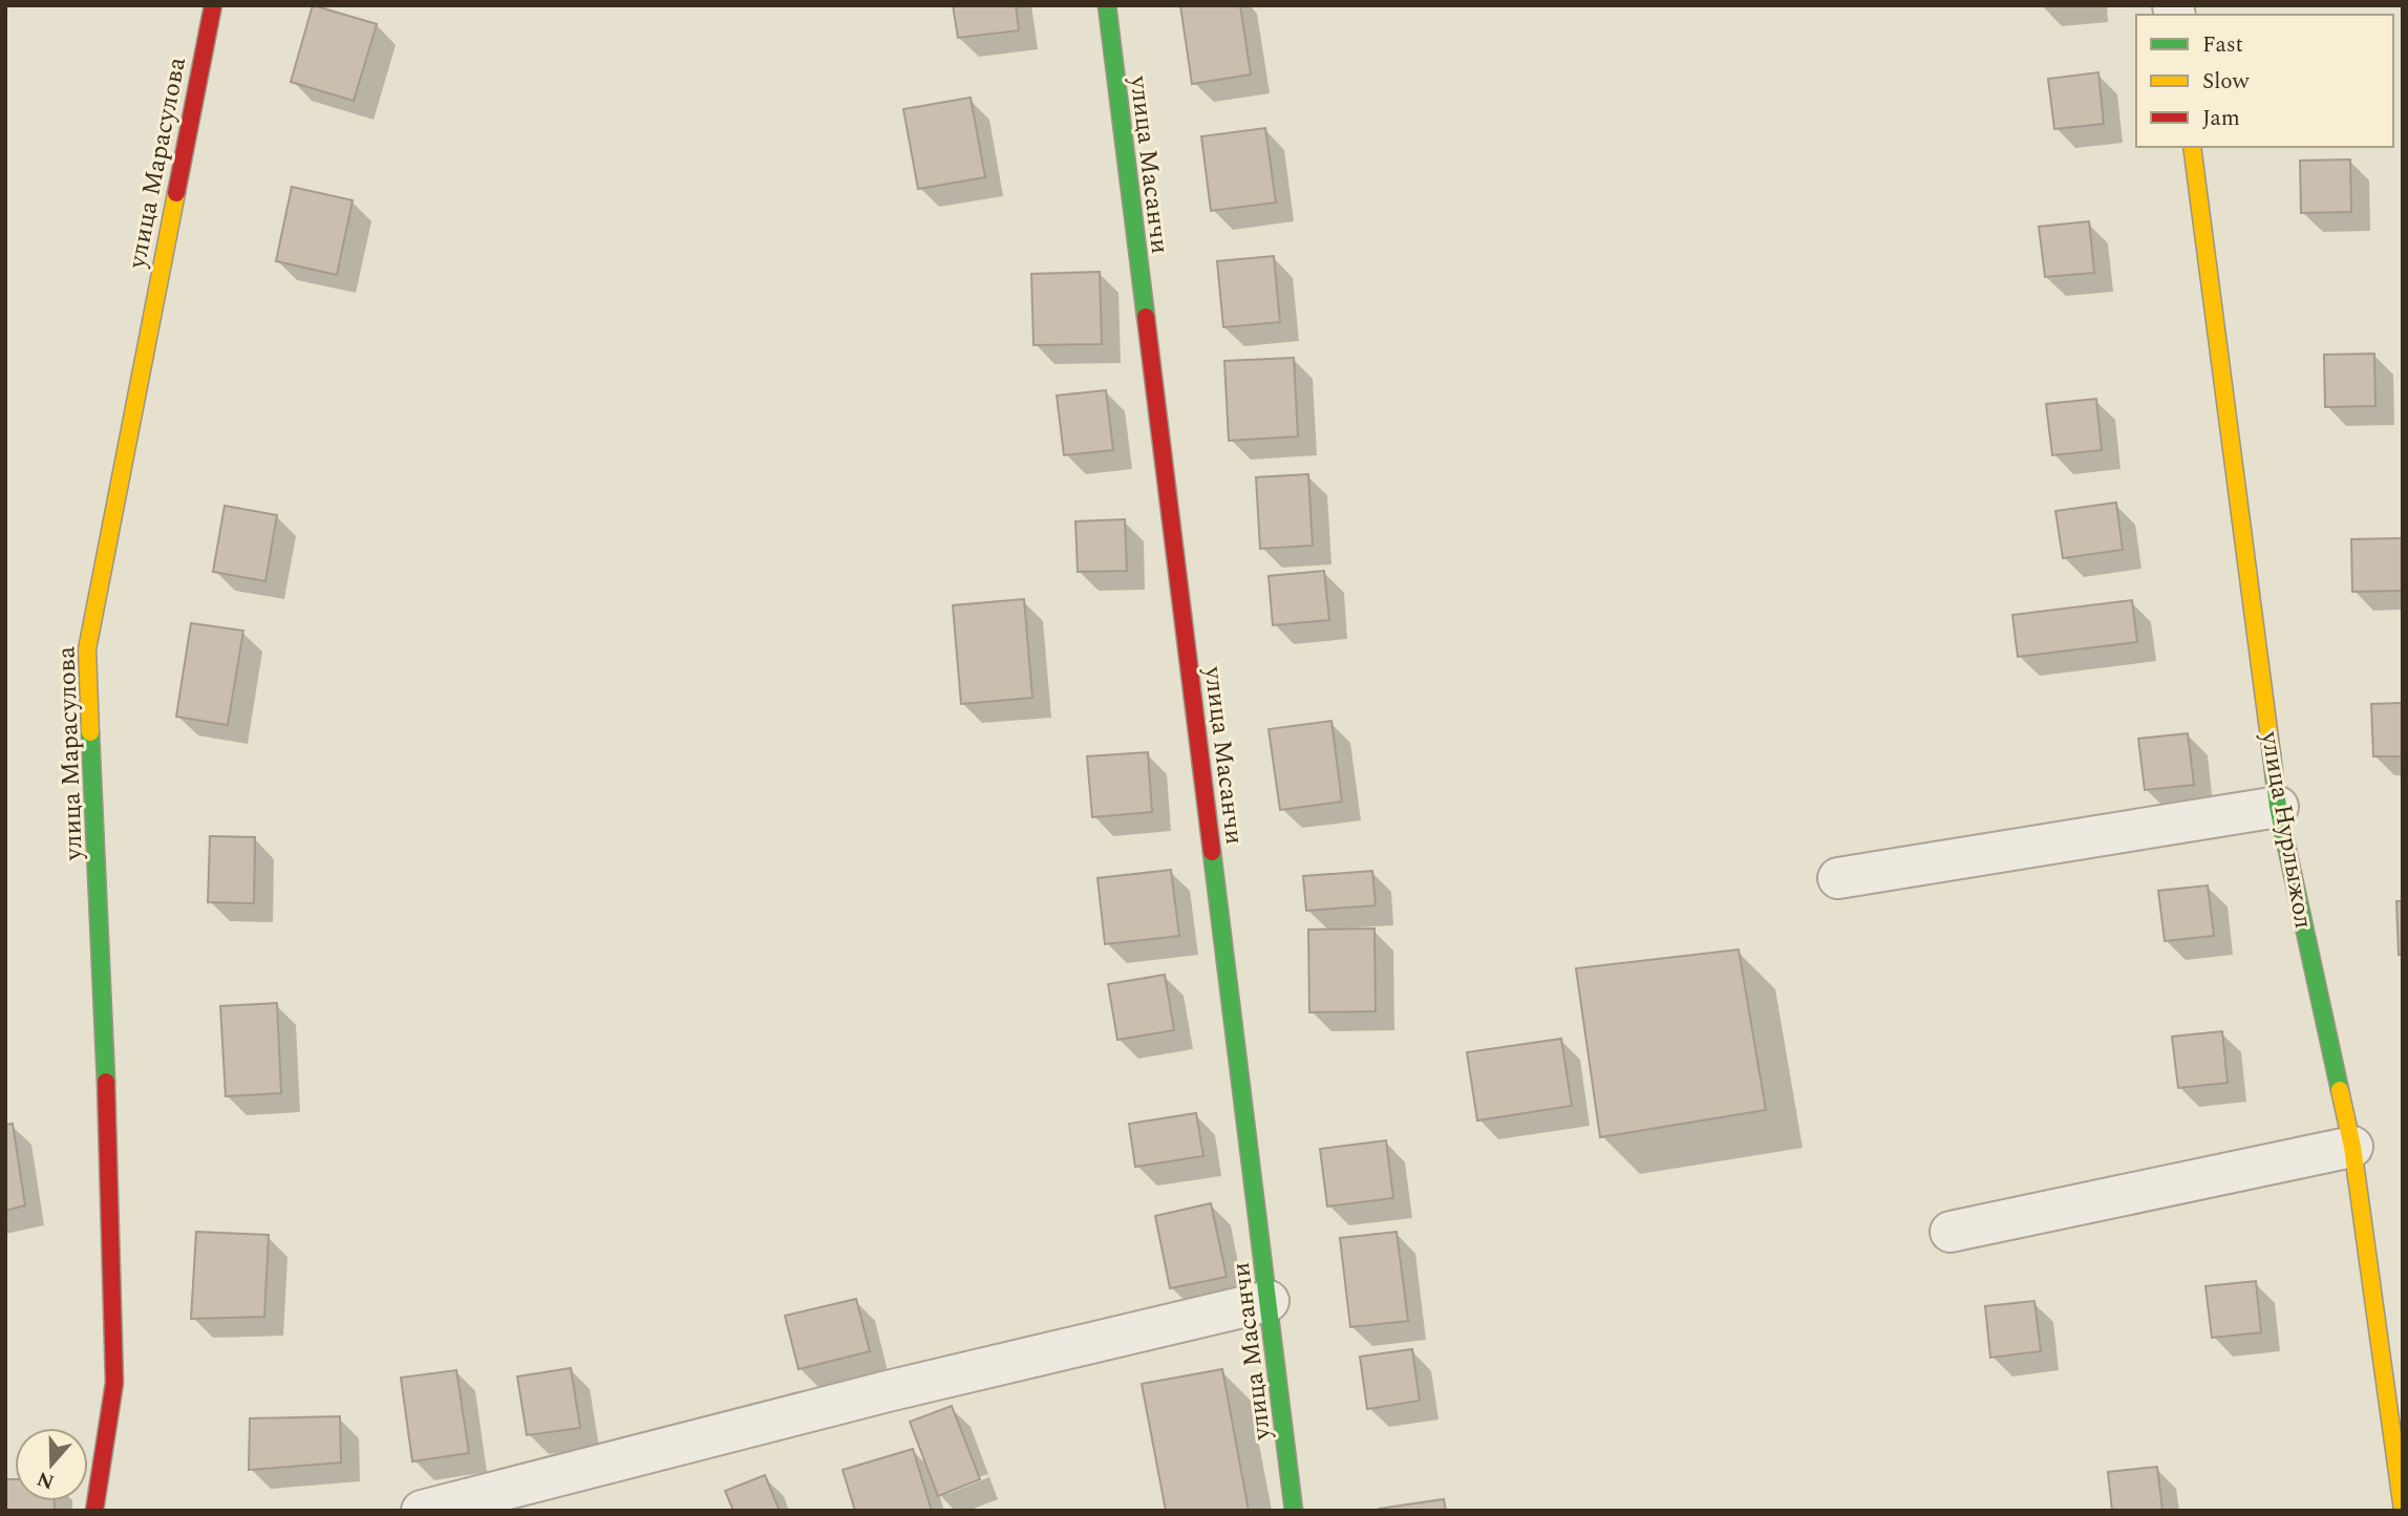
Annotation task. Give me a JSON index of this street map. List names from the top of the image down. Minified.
{"streets":{"street":["улица Марасулова","улица Масанчи","улица Нурлыжол"]},"legend":["Fast","Slow","Jam"],"north":"bottom"}
